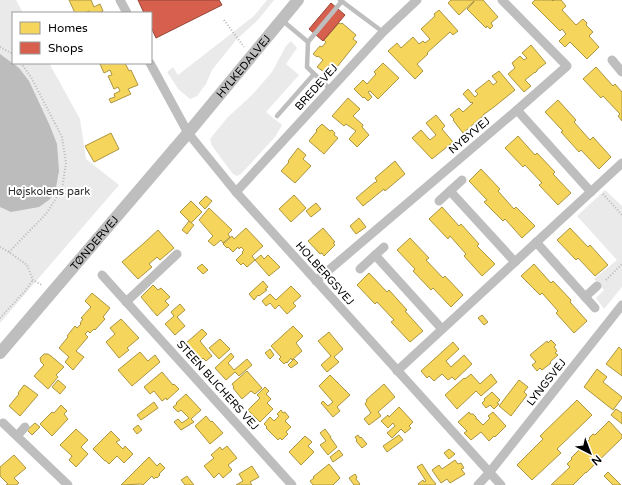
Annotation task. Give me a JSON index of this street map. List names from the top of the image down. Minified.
{"streets":{"street":["HYLKEDALVEJ","BREDEVEJ","NYBYVEJ","TØNDERVEJ","HOLBERGSVEJ","LYNGSVEJ","STEEN BLICHERS VEJ"]},"crossings":[["HYLKEDALVEJ","TØNDERVEJ"],["HYLKEDALVEJ","HOLBERGSVEJ"],["BREDEVEJ","HOLBERGSVEJ"],["NYBYVEJ","HOLBERGSVEJ"],["TØNDERVEJ","HOLBERGSVEJ"],["HOLBERGSVEJ","LYNGSVEJ"]],"parks":["Højskolens park"],"legend":["Homes","Shops"],"north":"bottom right"}
